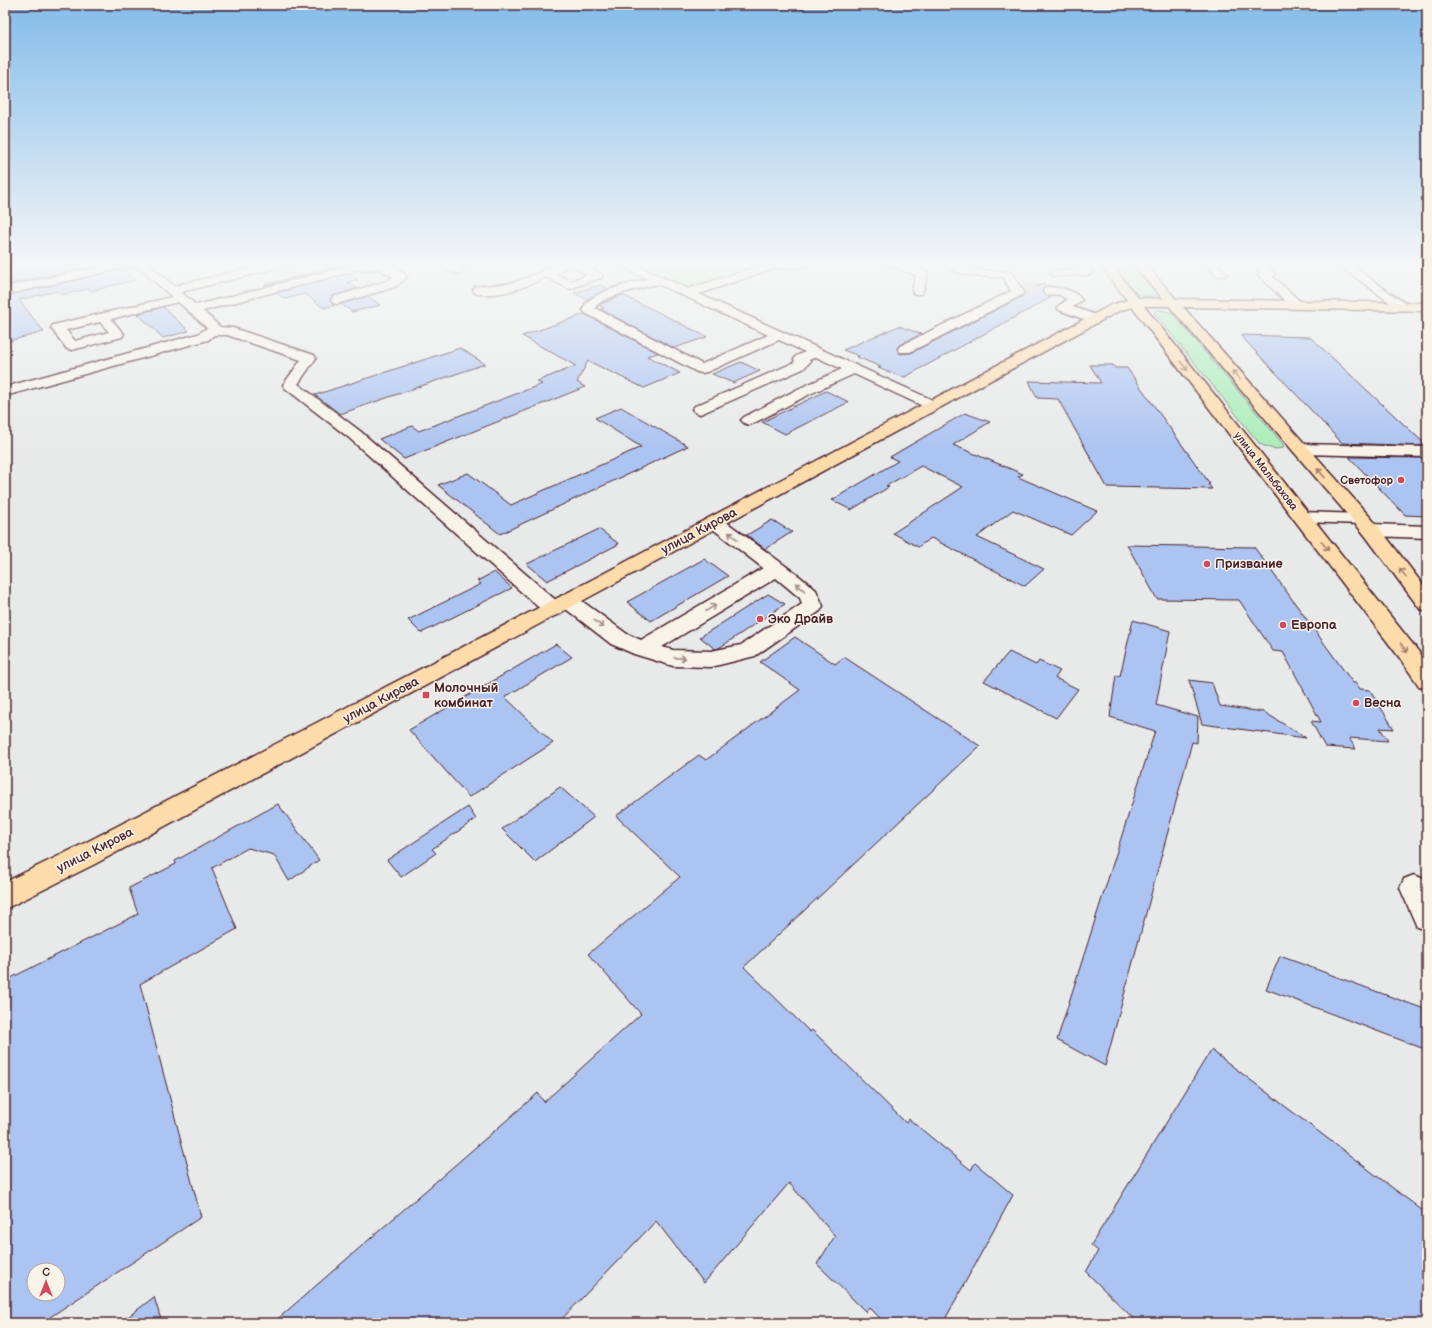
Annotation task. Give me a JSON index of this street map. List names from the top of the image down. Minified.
{"streets":{"main road":["улица Мальбахова","улица Кирова"]},"places":{"other":["Светофор","Призвание","Эко Драйв","Европа","Весна"],"transit":["Молочный комбинат"]},"north":"top"}
